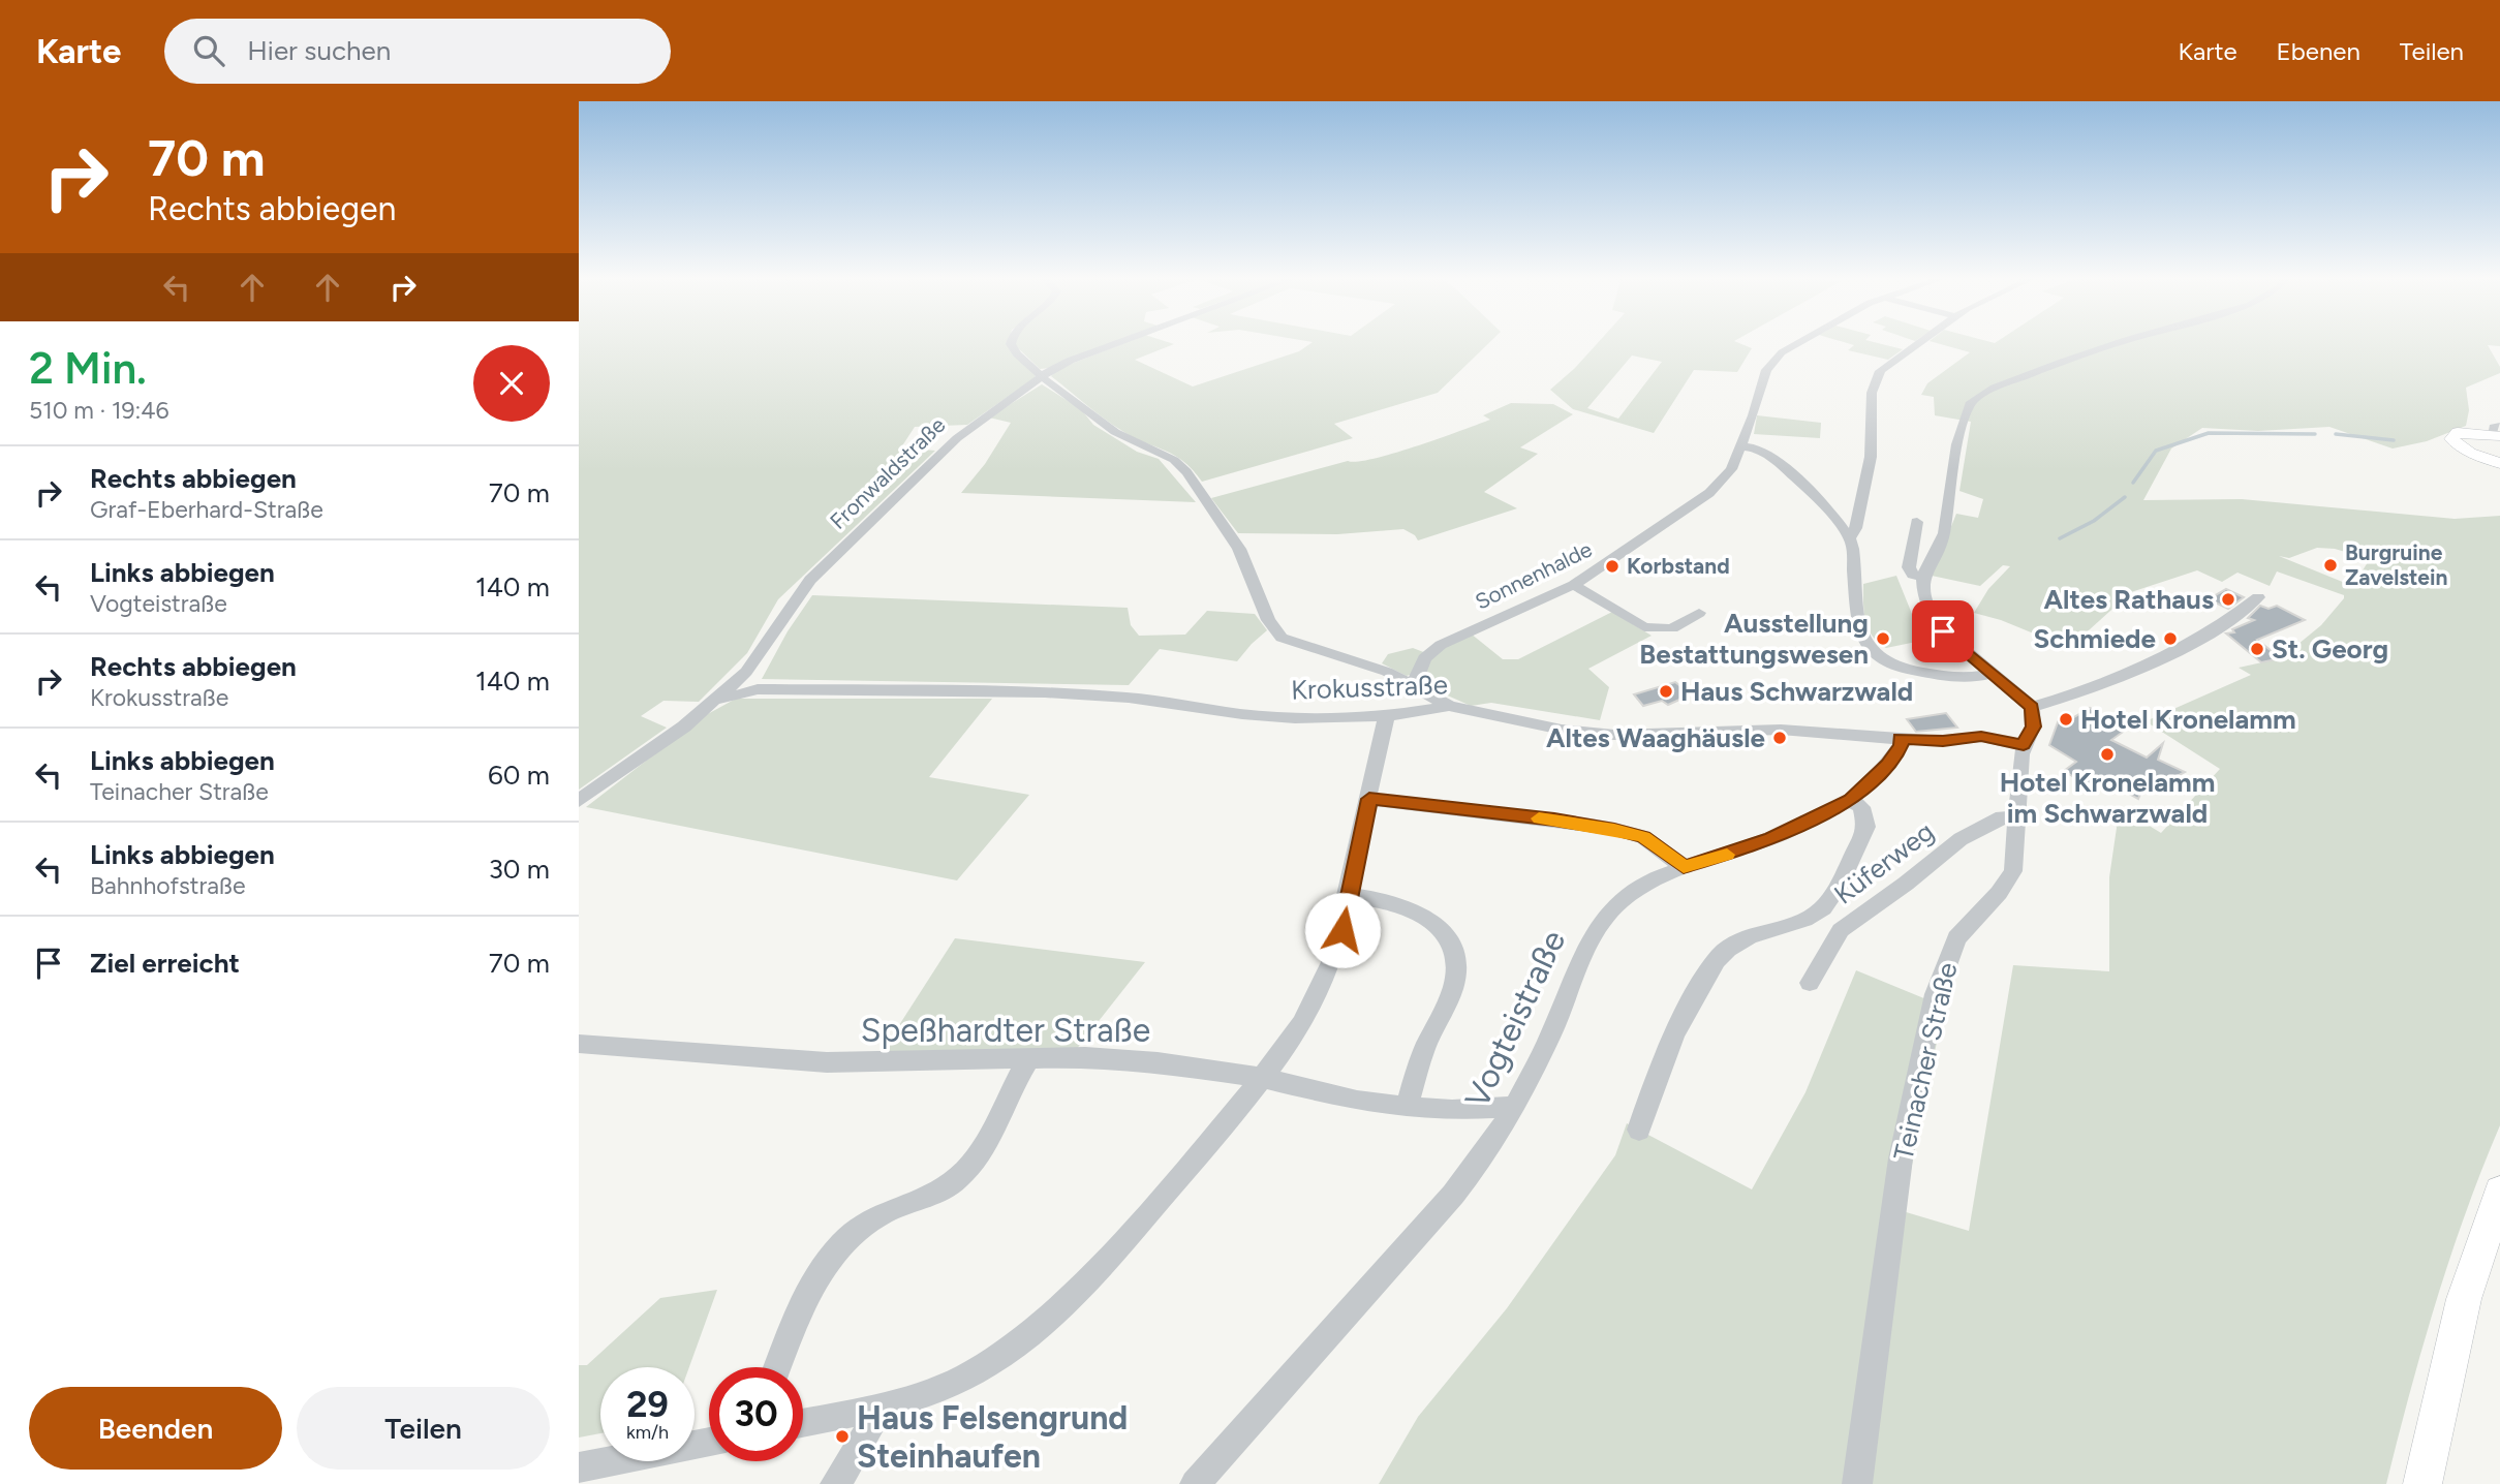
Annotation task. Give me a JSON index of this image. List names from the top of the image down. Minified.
{"streets":{"street":["Fronwaldstraße","Sonnenhalde","Krokusstraße","Küferweg","Vogteistraße","Speßhardter Straße","Teinacher Straße"]},"crossings":[["Fronwaldstraße","Krokusstraße"],["Krokusstraße","Vogteistraße"],["Krokusstraße","Teinacher Straße"],["Küferweg","Teinacher Straße"],["Vogteistraße","Speßhardter Straße"]],"places":["Burgruine Zavelstein","Korbstand","Altes Rathaus","Ausstellung Bestattungswesen","Schmiede","St. Georg","Haus Schwarzwald","Hotel Kronelamm","Altes Waaghäusle","Hotel Kronelamm im Schwarzwald","Haus Felsengrund Steinhaufen"],"page":{"header":"Karte","search":"Hier suchen","nav":["Karte","Ebenen","Teilen"],"turn":["70 m","Rechts abbiegen"],"heading":["2 Min.","510 m · 19:46"],"list":[{"name":"Rechts abbiegen","note":"Graf-Eberhard-Straße","value":"70 m"},{"name":"Links abbiegen","note":"Vogteistraße","value":"140 m"},{"name":"Rechts abbiegen","note":"Krokusstraße","value":"140 m"},{"name":"Links abbiegen","note":"Teinacher Straße","value":"60 m"},{"name":"Links abbiegen","note":"Bahnhofstraße","value":"30 m"},{"name":"Ziel erreicht","value":"70 m"}],"speed":"29 km/h","limit":"30","buttons":["Beenden","Teilen"]}}
